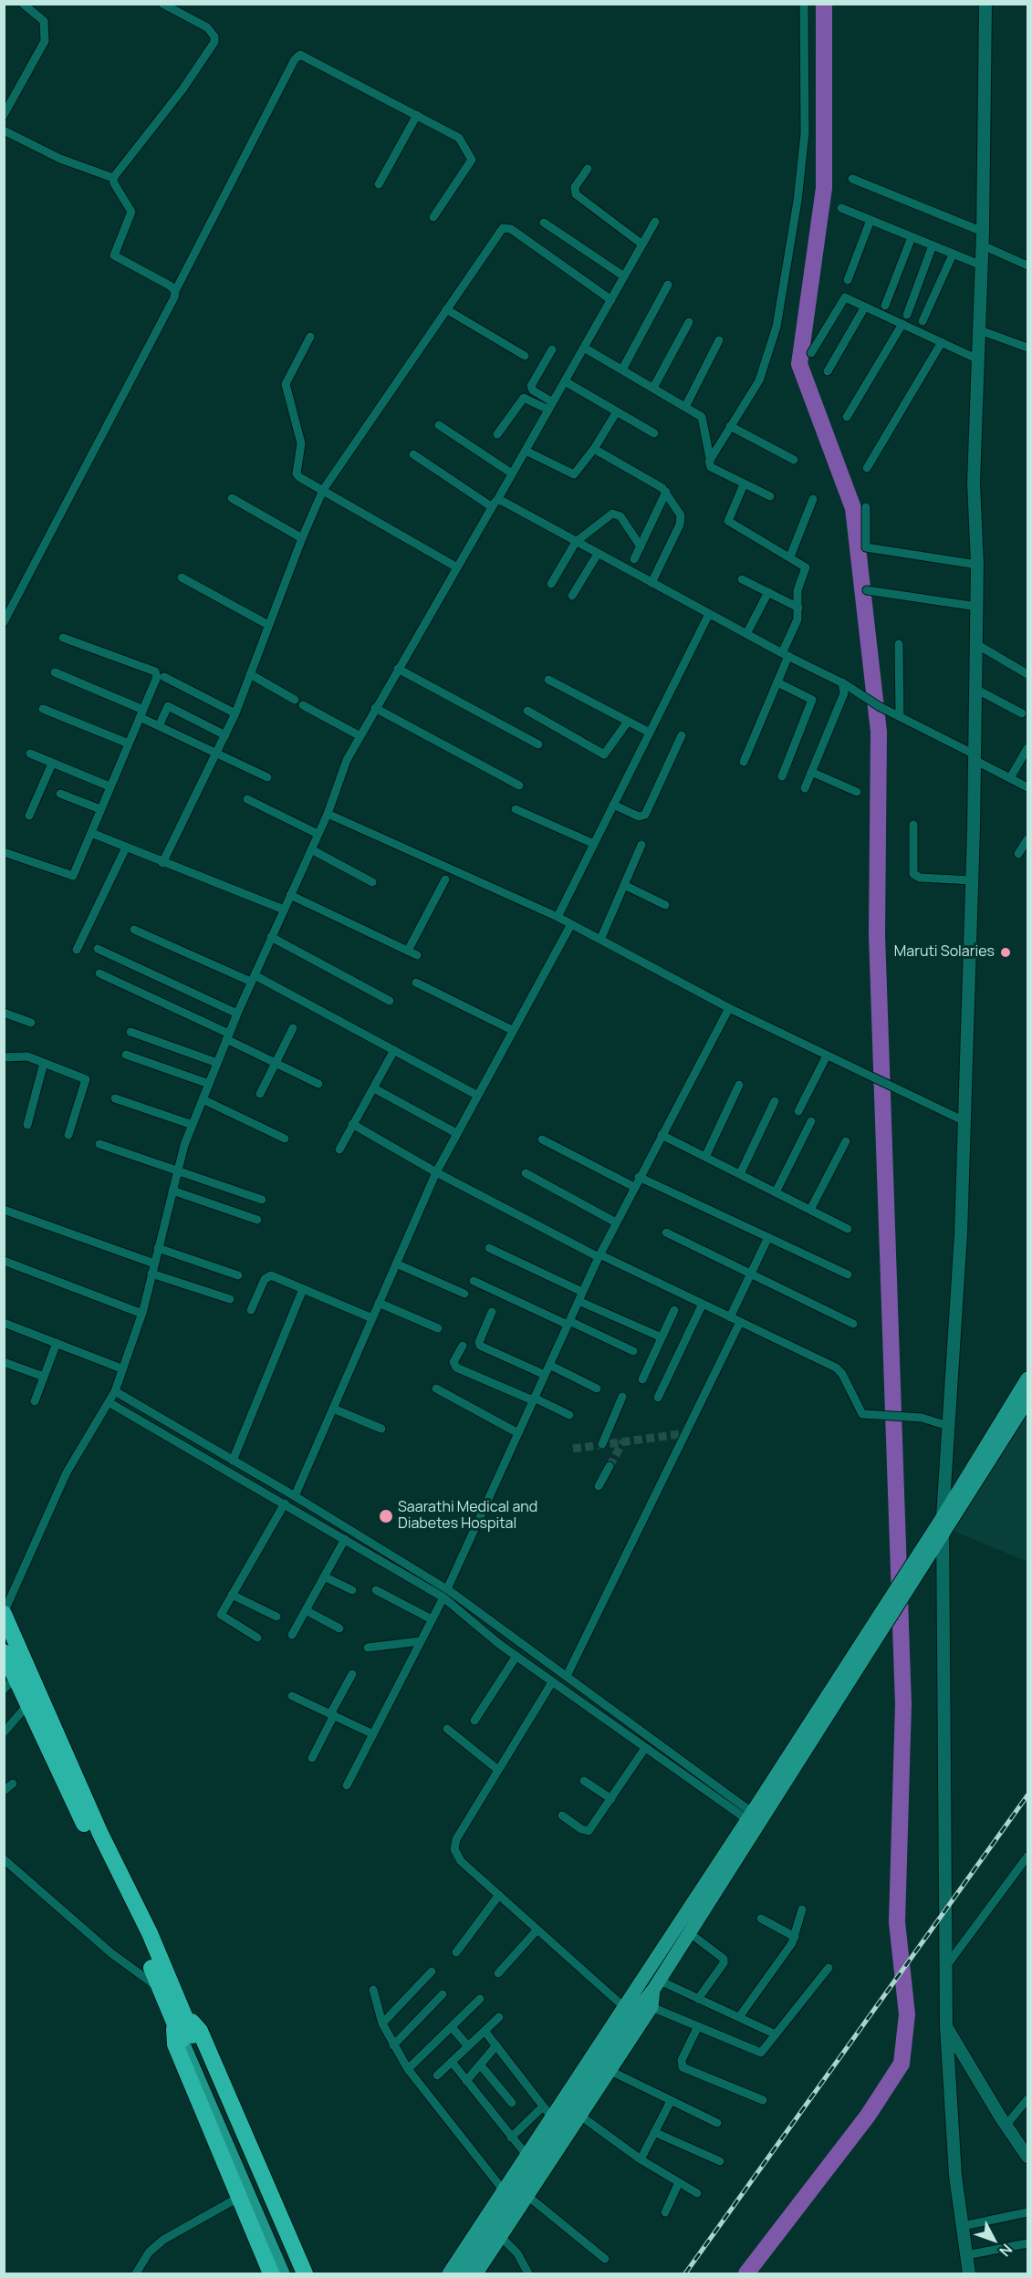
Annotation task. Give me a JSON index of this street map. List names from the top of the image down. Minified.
{"places":["Maruti Solaries","Saarathi Medical and Diabetes Hospital"],"north":"bottom right"}
